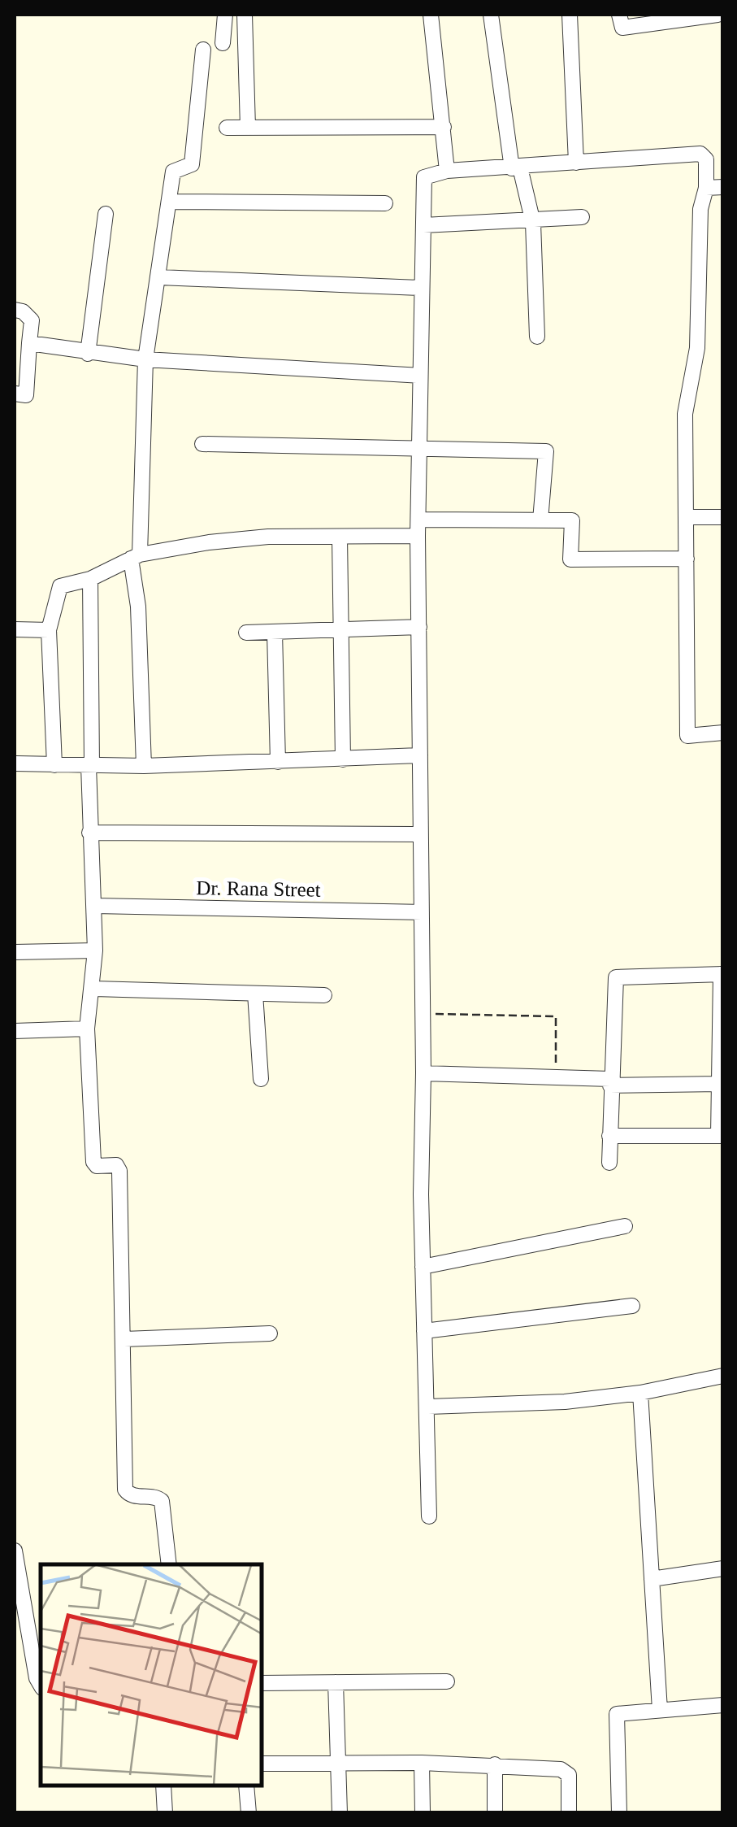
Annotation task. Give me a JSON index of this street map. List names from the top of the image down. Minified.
{"streets":{"street":["Dr. Rana Street"]}}
